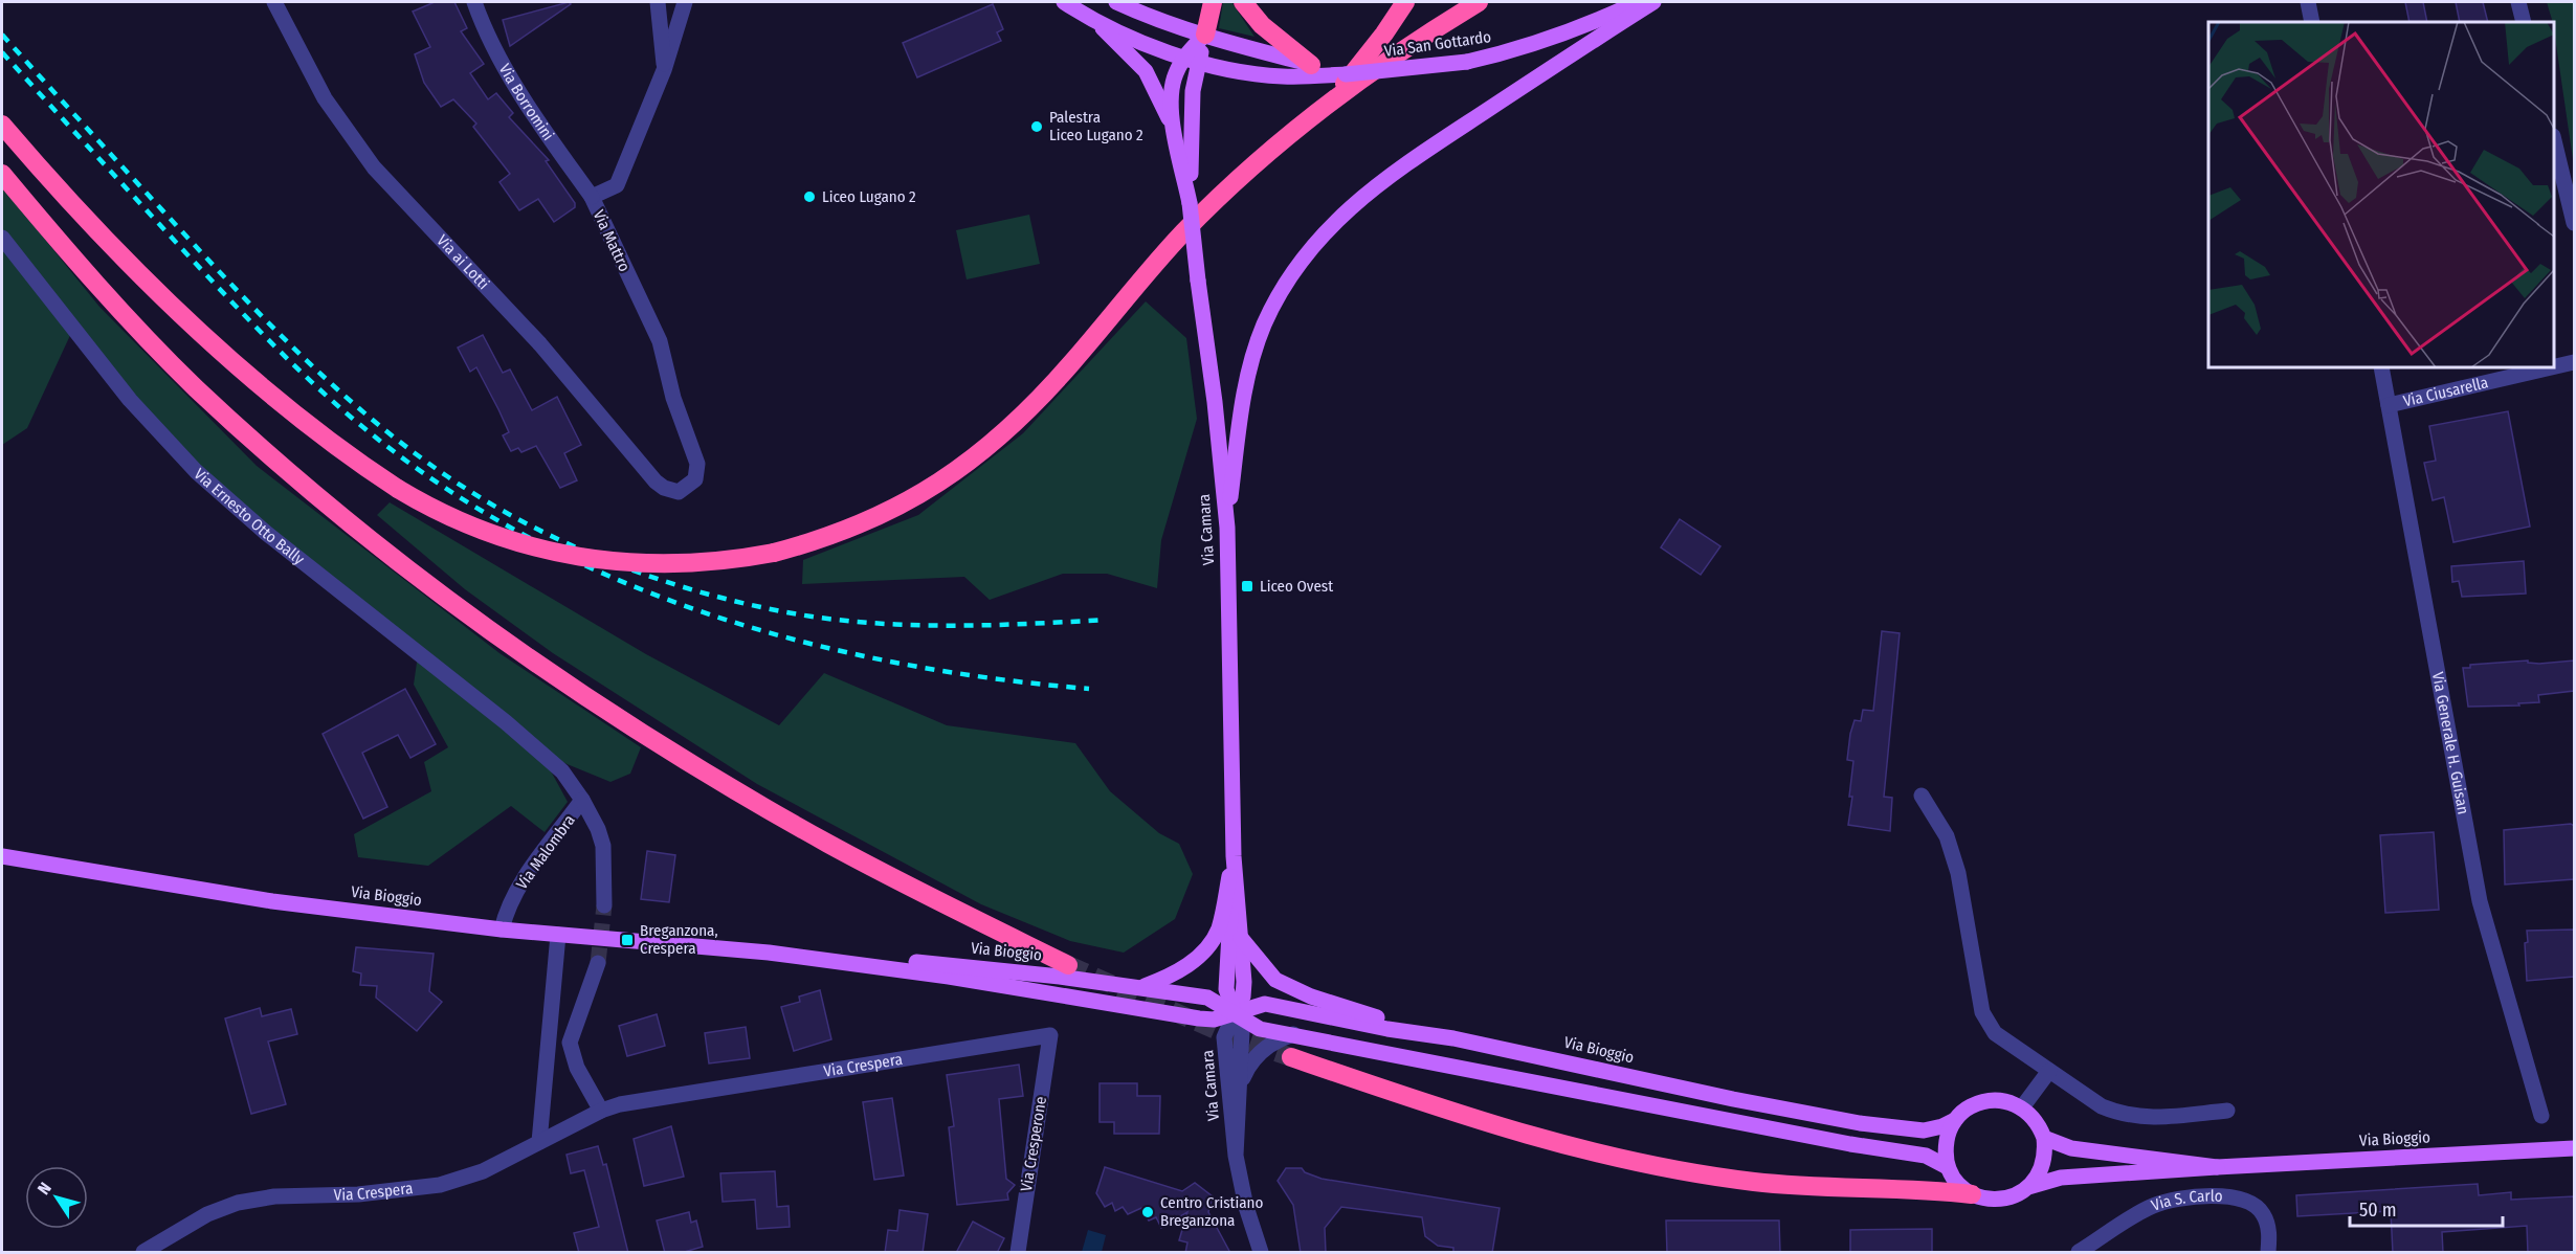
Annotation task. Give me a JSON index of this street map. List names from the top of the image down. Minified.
{"streets":{"main road":["Via San Gottardo","Via Camara","Via Bioggio"],"street":["Via Borromini","Via Mattro","Via ai Lotti","Via Ciusarella","Via Ernesto Otto Bally","Via Generale H. Guisan","Via Malombra","Via Crespera","Via Cresperone","Via S. Carlo"]},"crossings":[["Via San Gottardo","Via Camara"],["Via Borromini","Via Mattro"],["Via Mattro","Via ai Lotti"],["Via Ciusarella","Via Generale H. Guisan"],["Via Ernesto Otto Bally","Via Malombra"],["Via Camara","Via Bioggio"],["Via Malombra","Via Bioggio"],["Via Crespera","Via Cresperone"]],"places":{"other":["Palestra Liceo Lugano 2","Liceo Lugano 2","Centro Cristiano Breganzona"],"transit":["Liceo Ovest","Breganzona, Crespera"]},"scale_bar":"50 m","north":"top left"}
